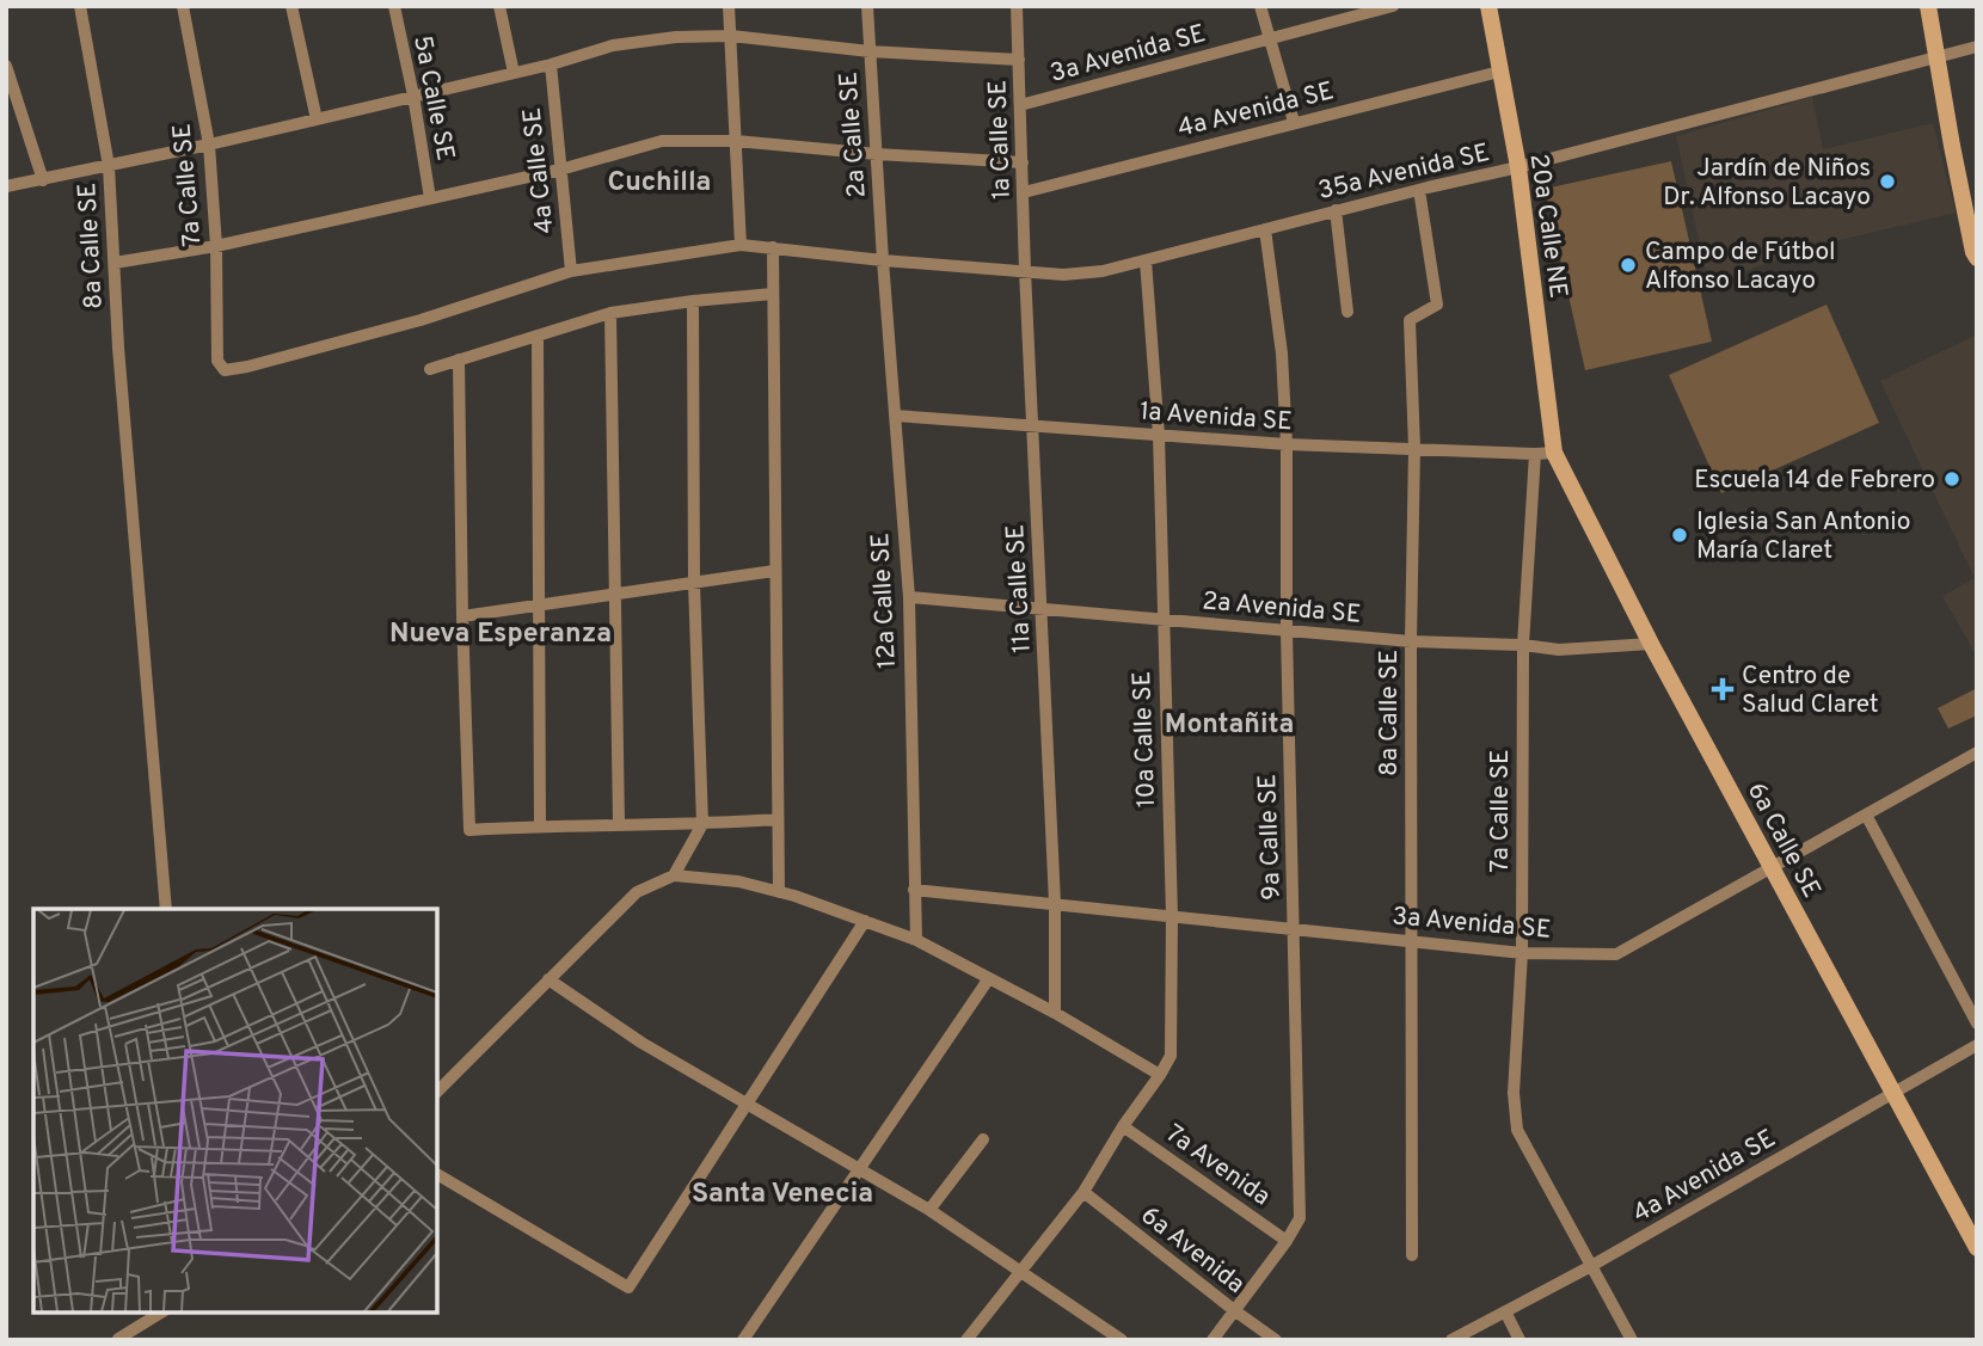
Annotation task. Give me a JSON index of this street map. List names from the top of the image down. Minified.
{"streets":{"street":["3a Avenida SE","5a Calle SE","4a Avenida SE","2a Calle SE","1a Calle SE","4a Calle SE","35a Avenida SE","7a Calle SE","20a Calle NE","8a Calle SE","1a Avenida SE","11a Calle SE","12a Calle SE","2a Avenida SE","10a Calle SE","9a Calle SE","6a Calle SE","7a Avenida","6a Avenida"]},"crossings":[["3a Avenida SE","1a Calle SE"],["3a Avenida SE","7a Calle SE"],["3a Avenida SE","8a Calle SE"],["3a Avenida SE","11a Calle SE"],["3a Avenida SE","12a Calle SE"],["3a Avenida SE","10a Calle SE"],["3a Avenida SE","9a Calle SE"],["3a Avenida SE","6a Calle SE"],["4a Avenida SE","1a Calle SE"],["4a Avenida SE","7a Calle SE"],["4a Avenida SE","20a Calle NE"],["4a Avenida SE","6a Calle SE"],["2a Calle SE","35a Avenida SE"],["2a Calle SE","12a Calle SE"],["1a Calle SE","35a Avenida SE"],["1a Calle SE","11a Calle SE"],["4a Calle SE","35a Avenida SE"],["35a Avenida SE","7a Calle SE"],["35a Avenida SE","20a Calle NE"],["35a Avenida SE","8a Calle SE"],["35a Avenida SE","11a Calle SE"],["35a Avenida SE","12a Calle SE"],["35a Avenida SE","10a Calle SE"],["35a Avenida SE","9a Calle SE"],["7a Calle SE","1a Avenida SE"],["7a Calle SE","2a Avenida SE"],["20a Calle NE","1a Avenida SE"],["20a Calle NE","6a Calle SE"],["8a Calle SE","1a Avenida SE"],["8a Calle SE","2a Avenida SE"],["1a Avenida SE","11a Calle SE"],["1a Avenida SE","12a Calle SE"],["1a Avenida SE","10a Calle SE"],["1a Avenida SE","9a Calle SE"],["1a Avenida SE","6a Calle SE"],["11a Calle SE","2a Avenida SE"],["12a Calle SE","2a Avenida SE"],["2a Avenida SE","10a Calle SE"],["2a Avenida SE","9a Calle SE"],["2a Avenida SE","6a Calle SE"],["10a Calle SE","7a Avenida"],["10a Calle SE","6a Avenida"],["9a Calle SE","7a Avenida"],["9a Calle SE","6a Avenida"]],"districts":["Cuchilla","Nueva Esperanza","Montañita","Santa Venecia"],"places":{"other":["Jardín de Niños Dr. Alfonso Lacayo","Campo de Fútbol Alfonso Lacayo","Escuela 14 de Febrero","Iglesia San Antonio María Claret"],"health":["Centro de Salud Claret"]}}
